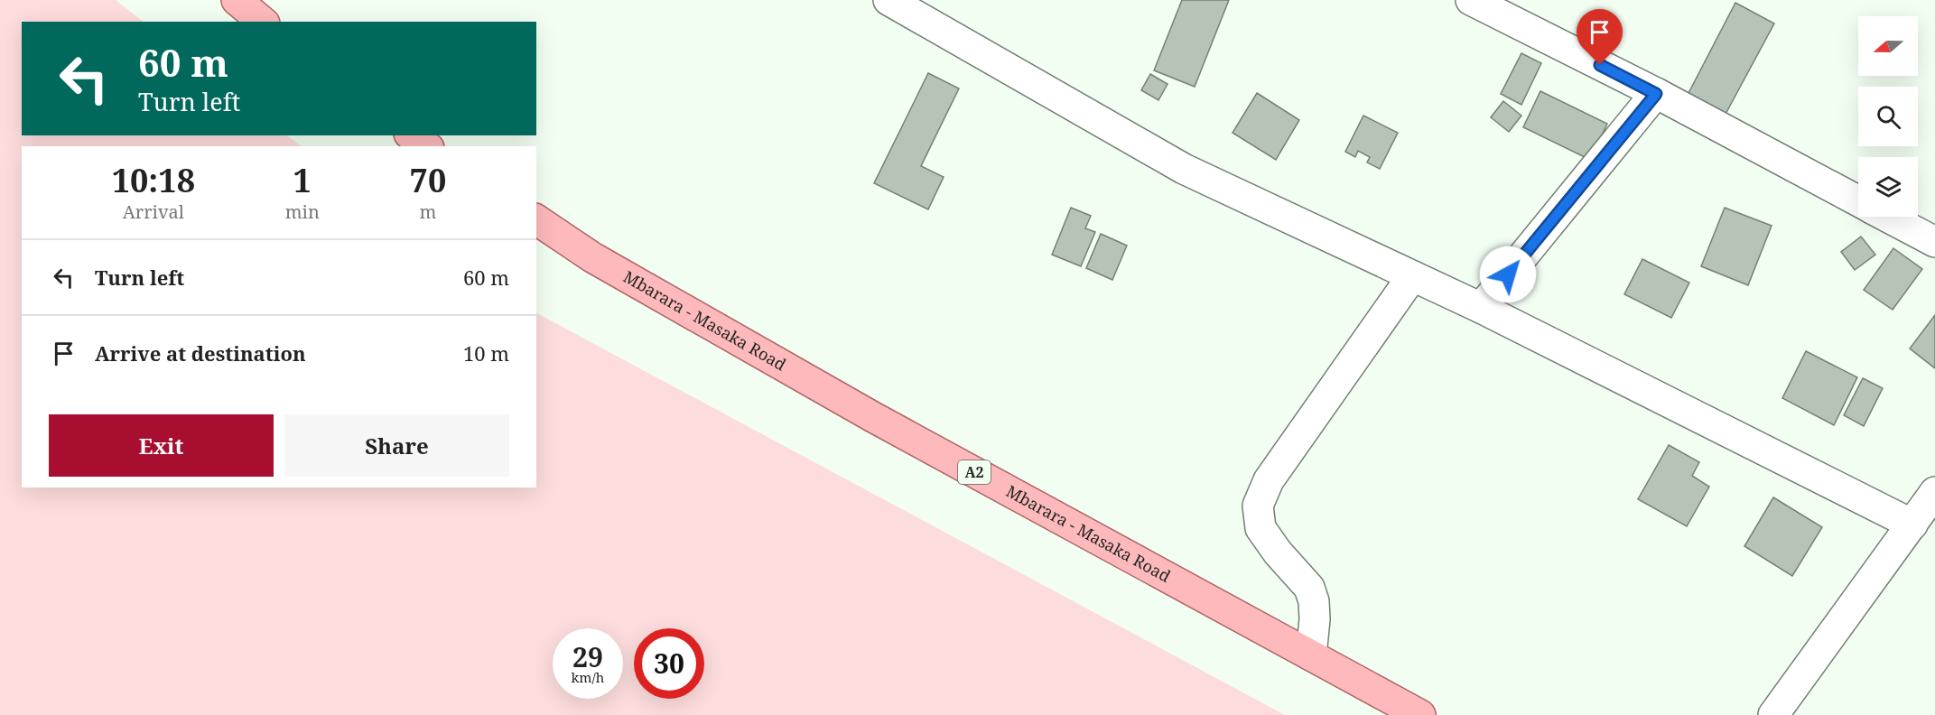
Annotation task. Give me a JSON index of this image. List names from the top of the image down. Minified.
{"streets":{"main road":["Mbarara - Masaka Road","A2"]},"north":"left","page":{"turn":["60 m","Turn left"],"eta":["10:18","Arrival","1","min","70","m"],"list":[{"name":"Turn left","value":"60 m"},{"name":"Arrive at destination","value":"10 m"}],"buttons":["Exit","Share"],"speed":"29 km/h","limit":"30"}}
